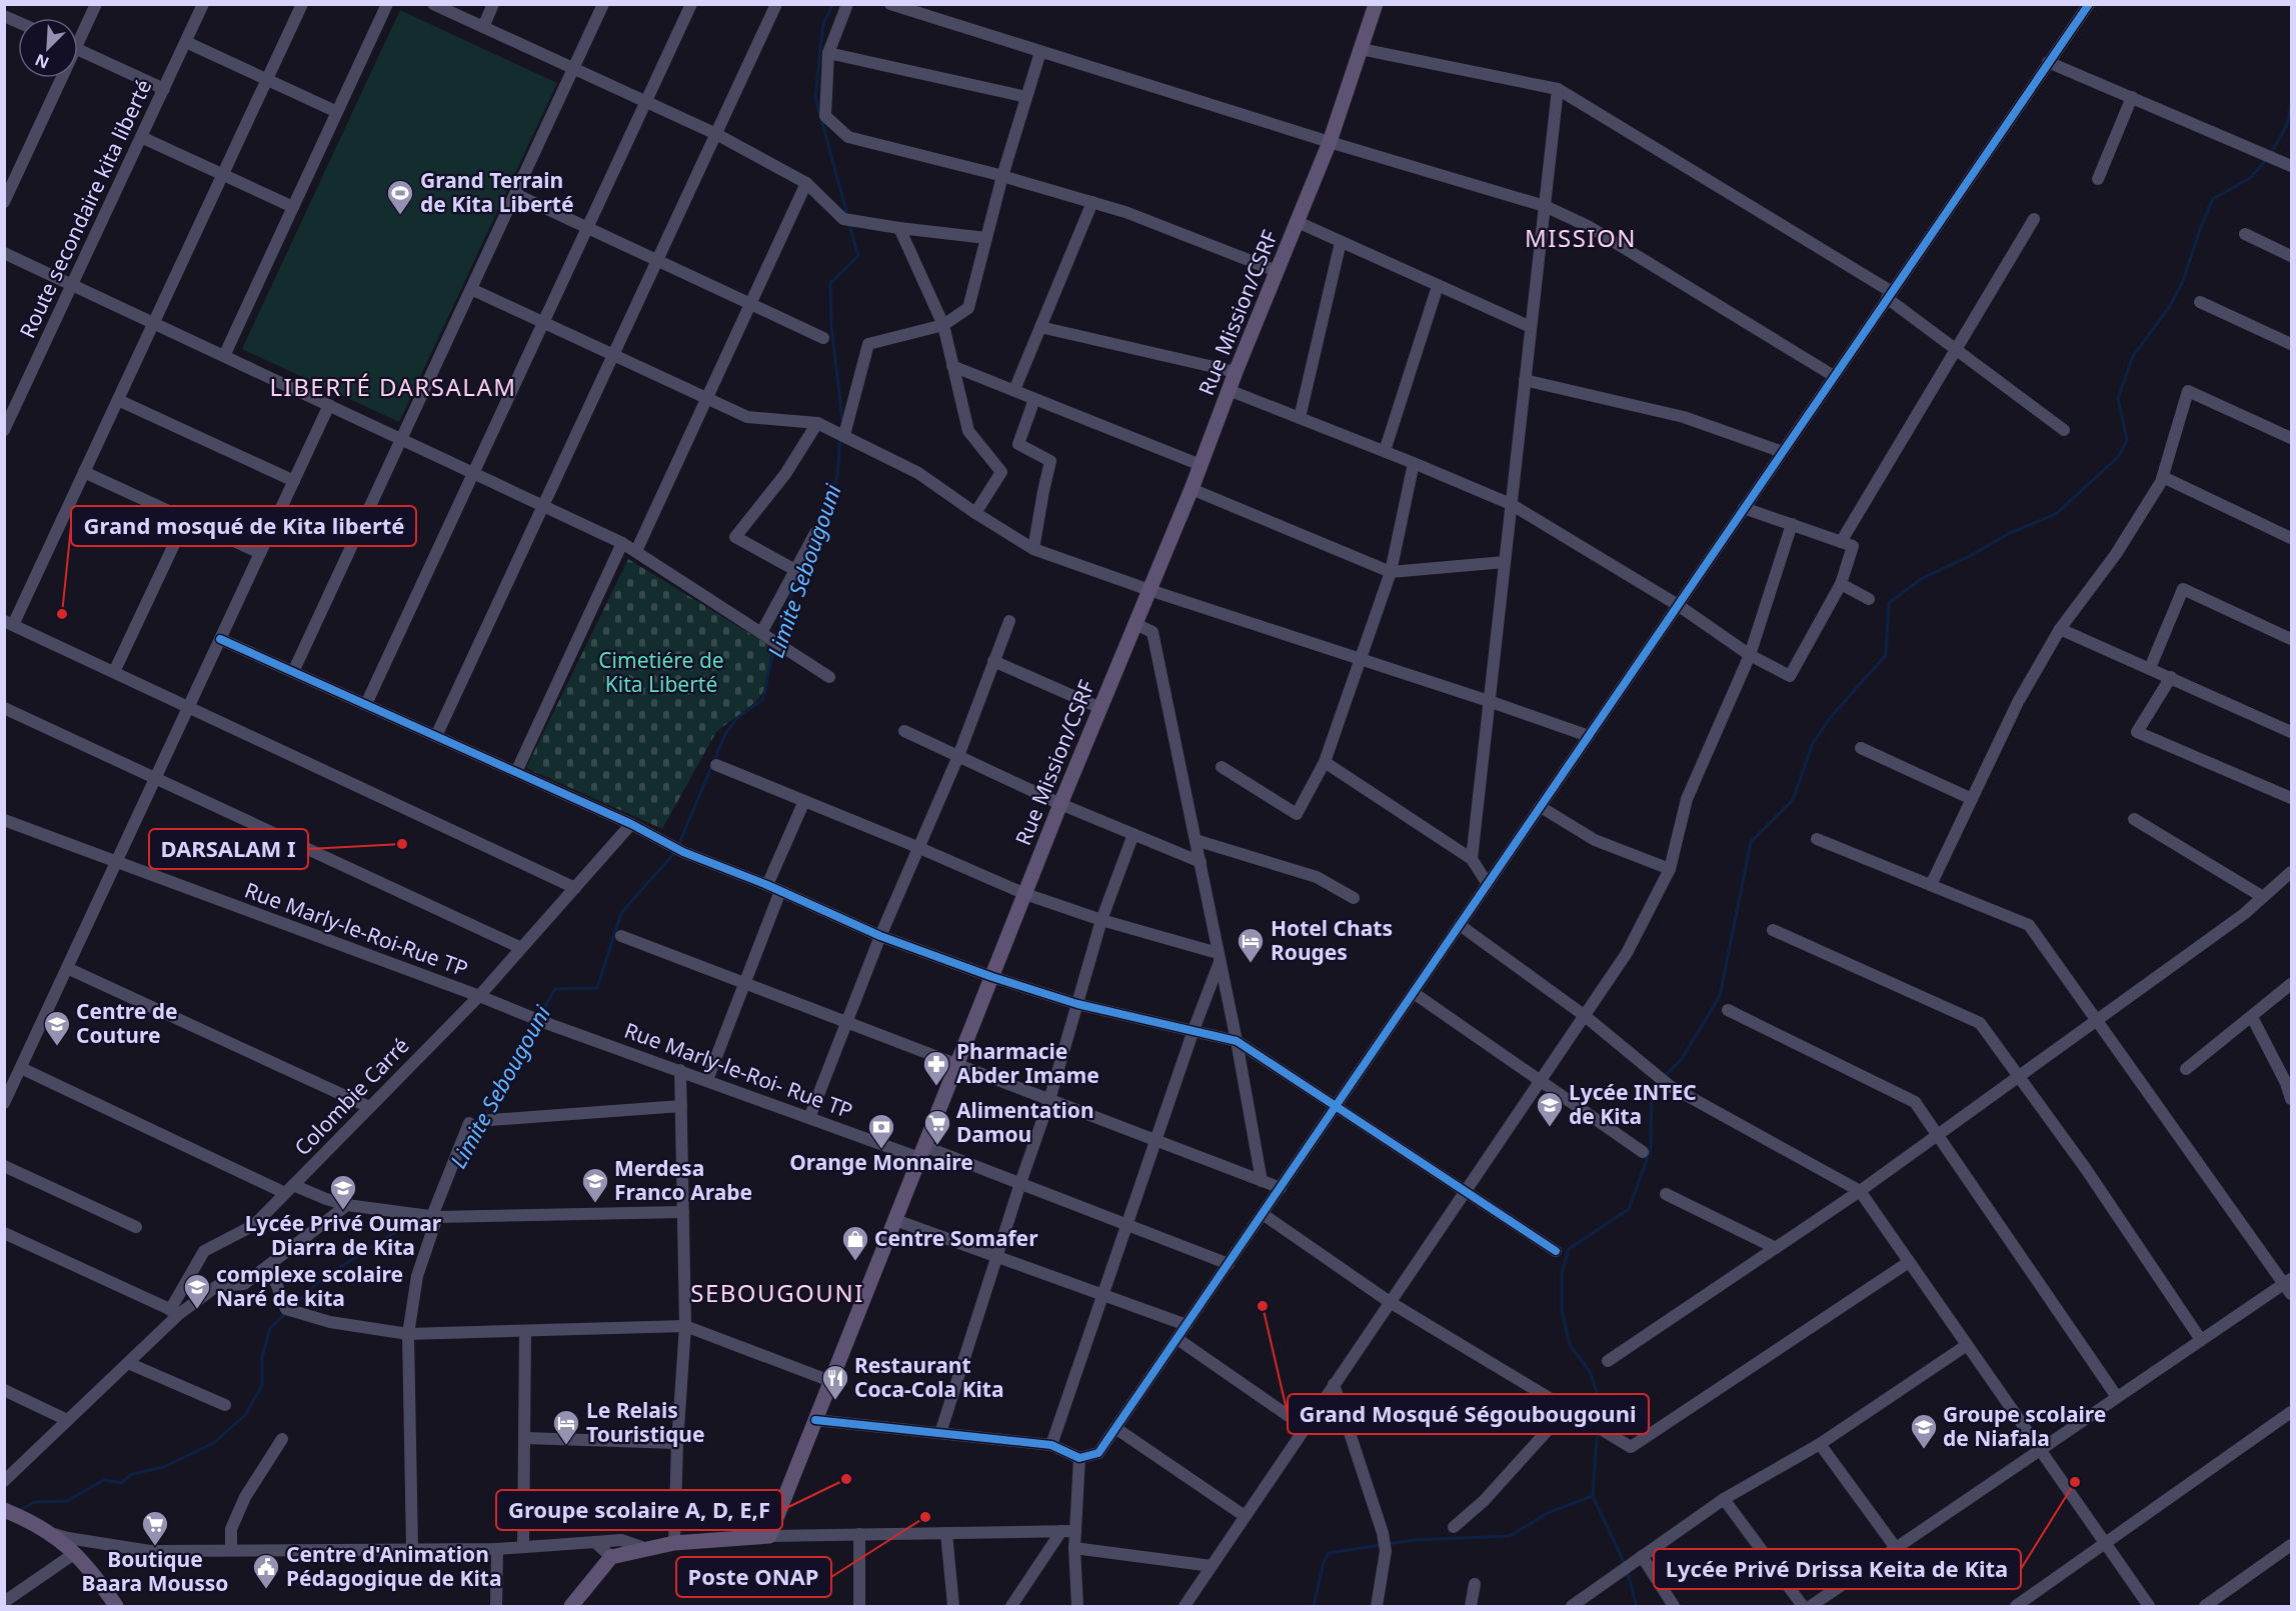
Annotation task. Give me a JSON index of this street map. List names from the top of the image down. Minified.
{"streets":{"main road":["Rue Mission/CSRF"],"street":["Route secondaire kita liberté","Rue Marly-le-Roi-Rue TP","Rue Marly-le-Roi- Rue TP","Colombie Carré"]},"crossings":[["Rue Mission/CSRF","Rue Marly-le-Roi- Rue TP"],["Rue Marly-le-Roi-Rue TP","Rue Marly-le-Roi- Rue TP"],["Rue Marly-le-Roi-Rue TP","Colombie Carré"]],"districts":["MISSION","LIBERTÉ DARSALAM","SEBOUGOUNI"],"water":["Limite Sebougouni"],"parks":["Cimetiére de Kita Liberté"],"places":{"sports":["Grand Terrain de Kita Liberté"],"other":["Grand mosqué de Kita liberté","DARSALAM I","Grand Mosqué Ségoubougouni","Groupe scolaire A, D, E,F","Lycée Privé Drissa Keita de Kita","Poste ONAP"],"hotel":["Hotel Chats Rouges","Le Relais Touristique"],"school or university":["Centre de Couture","Lycée INTEC de Kita","Merdesa Franco Arabe","Lycée Privé Oumar Diarra de Kita","complexe scolaire Naré de kita","Groupe scolaire de Niafala"],"pharmacy":["Pharmacie Abder Imame"],"supermarket":["Alimentation Damou","Boutique Baara Mousso"],"bank":["Orange Monnaire"],"shop":["Centre Somafer"],"restaurant":["Restaurant Coca-Cola Kita"],"public building":["Centre d'Animation Pédagogique de Kita"]},"north":"bottom left"}
